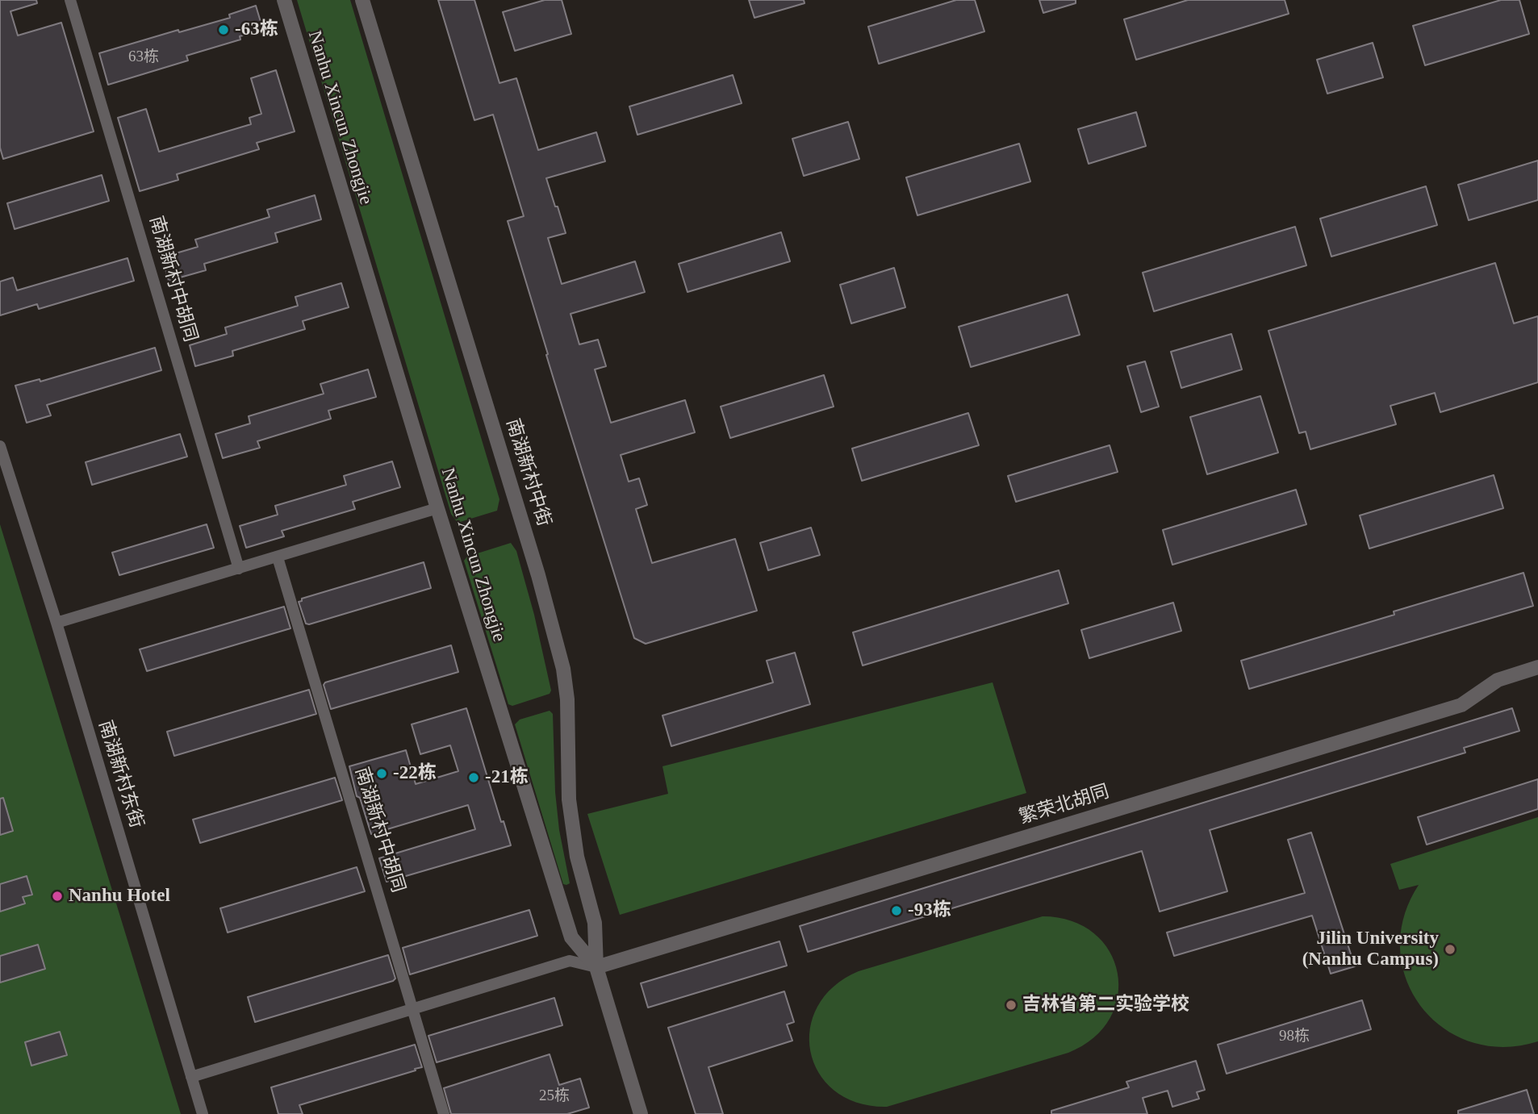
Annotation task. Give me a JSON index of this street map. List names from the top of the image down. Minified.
{"streets":{"street":["Nanhu Xincun Zhongjie","南湖新村中胡同","南湖新村中街","南湖新村东街","繁荣北胡同"]},"crossings":[["Nanhu Xincun Zhongjie","南湖新村中街"],["Nanhu Xincun Zhongjie","繁荣北胡同"],["南湖新村中街","繁荣北胡同"]],"places":["-63栋","-22栋","-21栋","Nanhu Hotel","-93栋","Jilin University (Nanhu Campus)","吉林省第二实验学校"],"house_numbers":["63栋","98栋","25栋"]}
